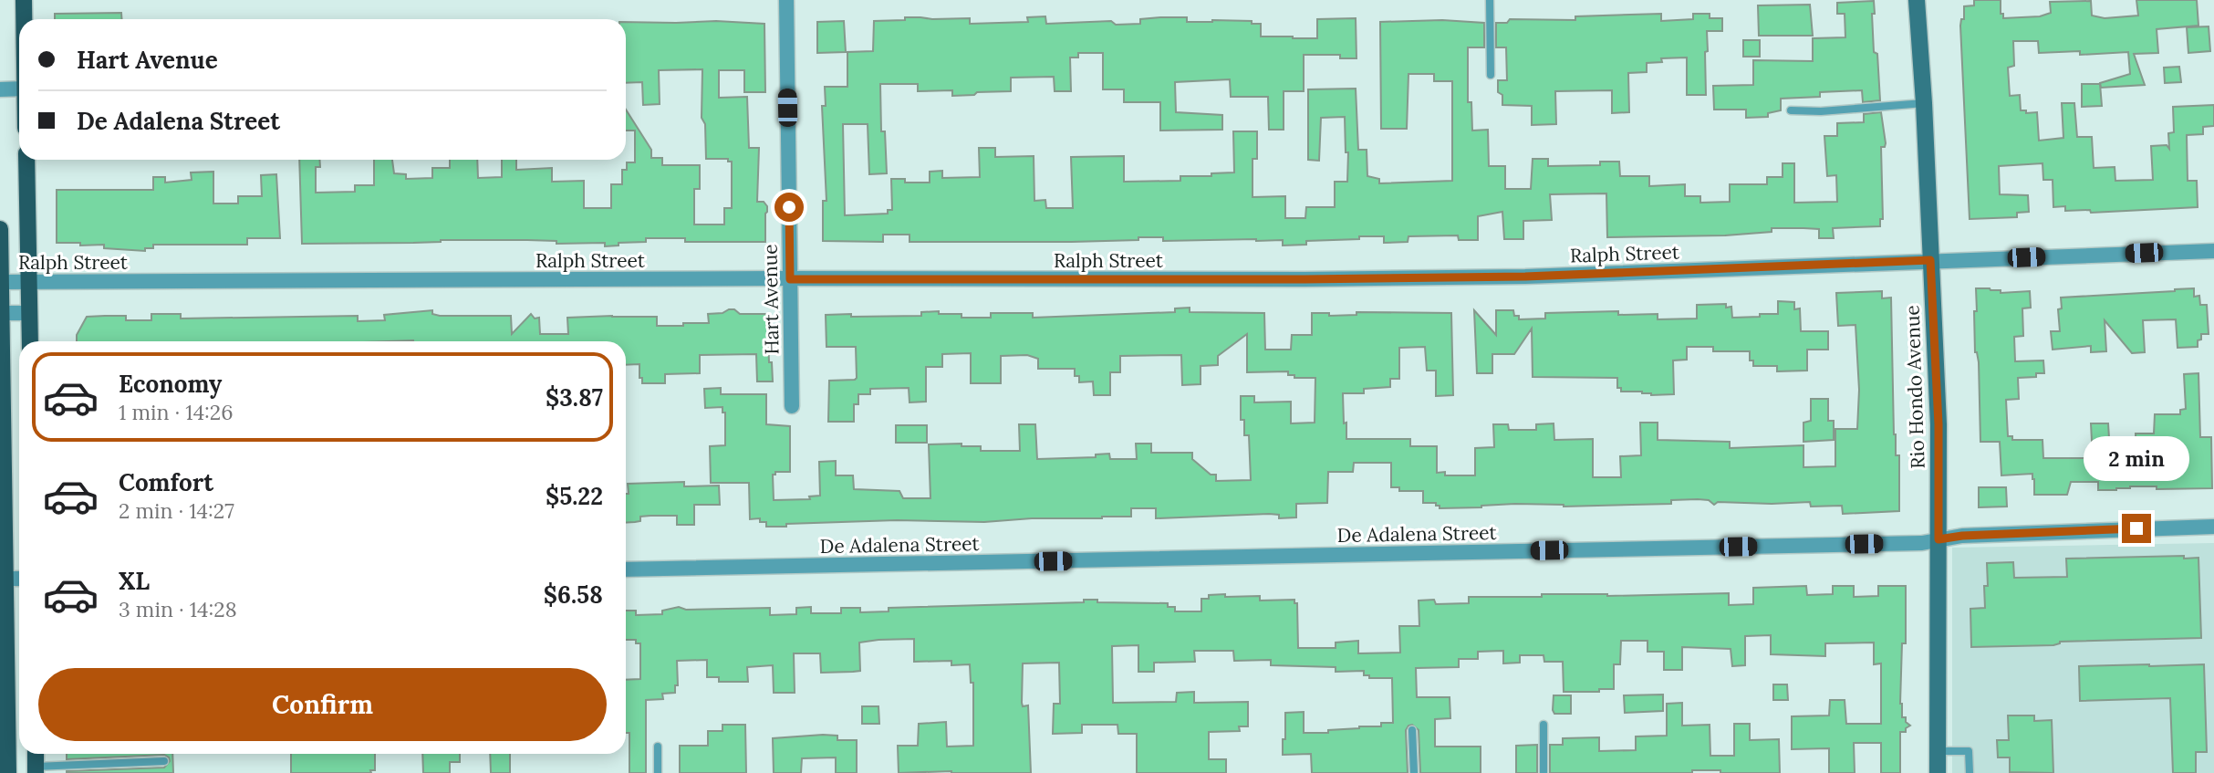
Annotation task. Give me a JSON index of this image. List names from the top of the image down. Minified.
{"streets":{"street":["Ralph Street","Hart Avenue","Rio Hondo Avenue","De Adalena Street"]},"crossings":[["Ralph Street","Hart Avenue"],["Ralph Street","Rio Hondo Avenue"],["Rio Hondo Avenue","De Adalena Street"]],"page":{"banner":["Hart Avenue","De Adalena Street"],"list":[{"name":"Economy","note":"1 min · 14:26","value":"$3.87"},{"name":"Comfort","note":"2 min · 14:27","value":"$5.22"},{"name":"XL","note":"3 min · 14:28","value":"$6.58"}],"bubble":"2 min","buttons":"Confirm"}}
